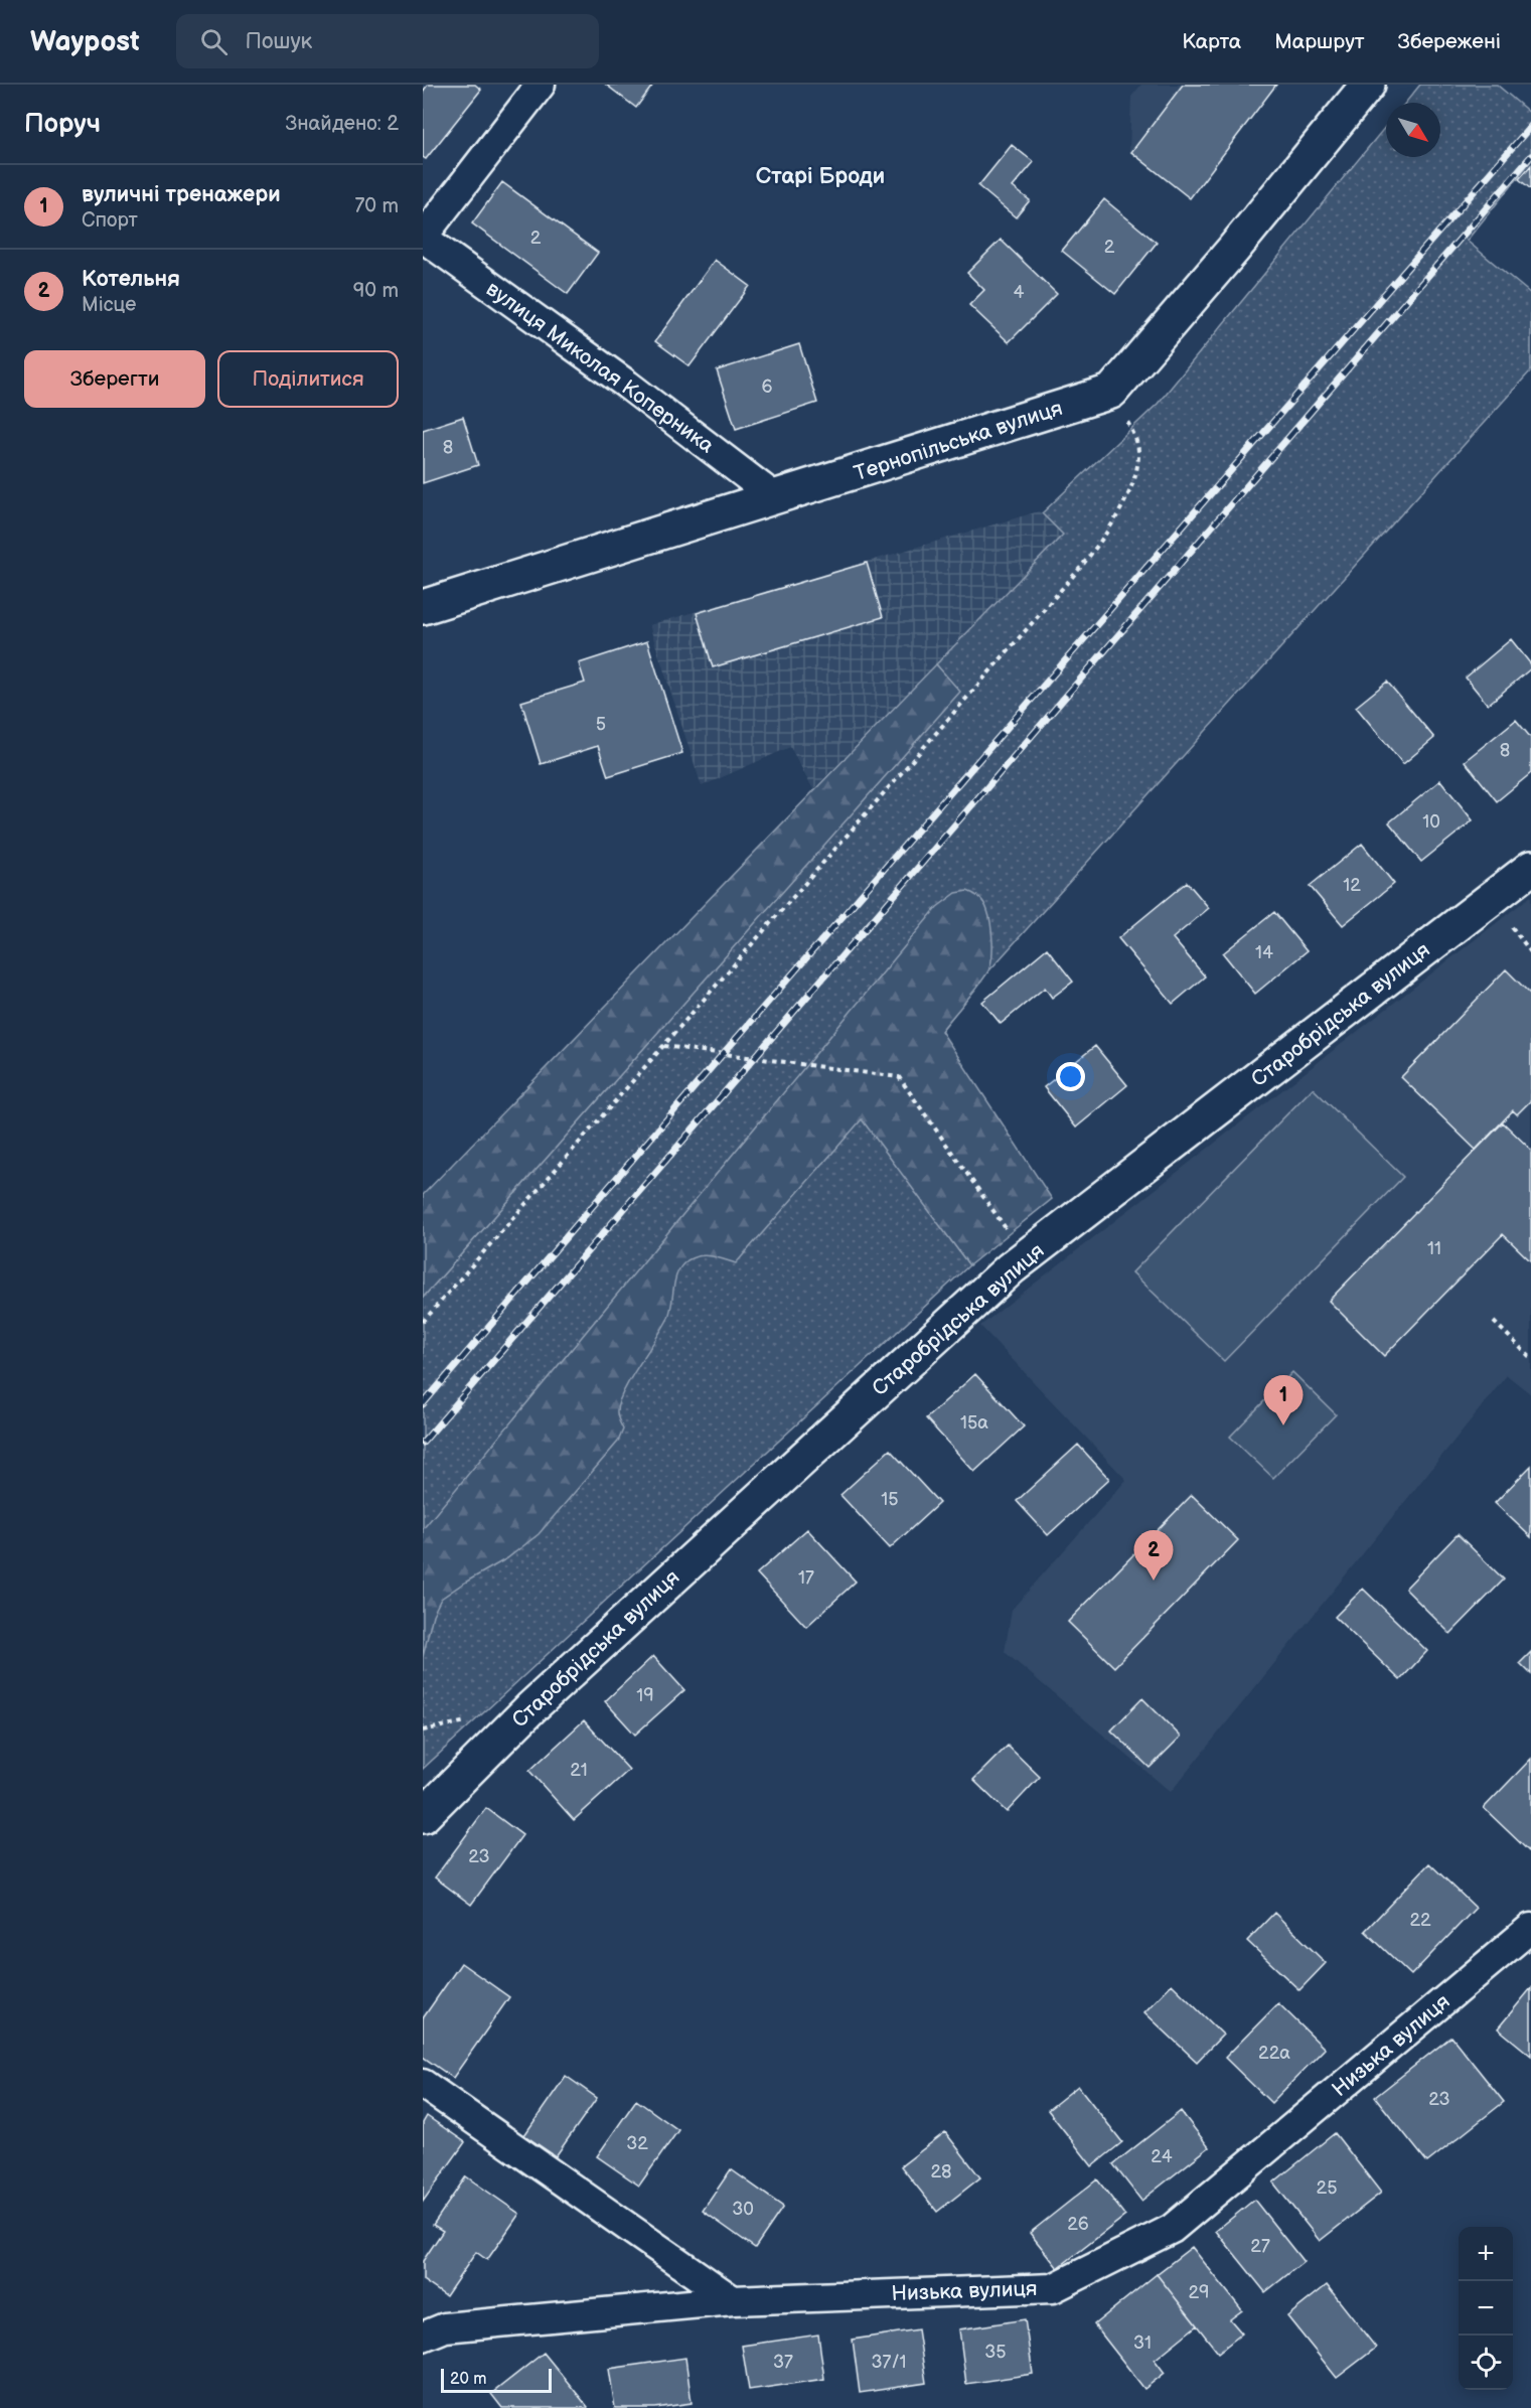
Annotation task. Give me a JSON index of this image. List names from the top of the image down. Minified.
{"streets":{"street":["вулиця Миколая Коперника","Тернопільська вулиця","Старобрідська вулиця","Низька вулиця"]},"crossings":[["вулиця Миколая Коперника","Тернопільська вулиця"]],"districts":["Старі Броди"],"house_numbers":["2","2","4","6","8","5","8","10","12","14","11","15а","15","17","19","21","23","22","22а","23","32","24","28","25","30","26","27","29","31","35","37","37/1"],"scale_bar":"20 m","north":"bottom right","page":{"header":"Waypost","search":"Пошук","nav":["Карта","Маршрут","Збережені"],"heading":["Поруч","Знайдено: 2"],"list":[{"mark":"1","name":"вуличні тренажери","note":"Спорт","value":"70 m"},{"mark":"2","name":"Котельня","note":"Місце","value":"90 m"}],"buttons":["Зберегти","Поділитися"],"pins":["1","2"],"map_buttons":["+","−"],"scale":"20 m"}}
